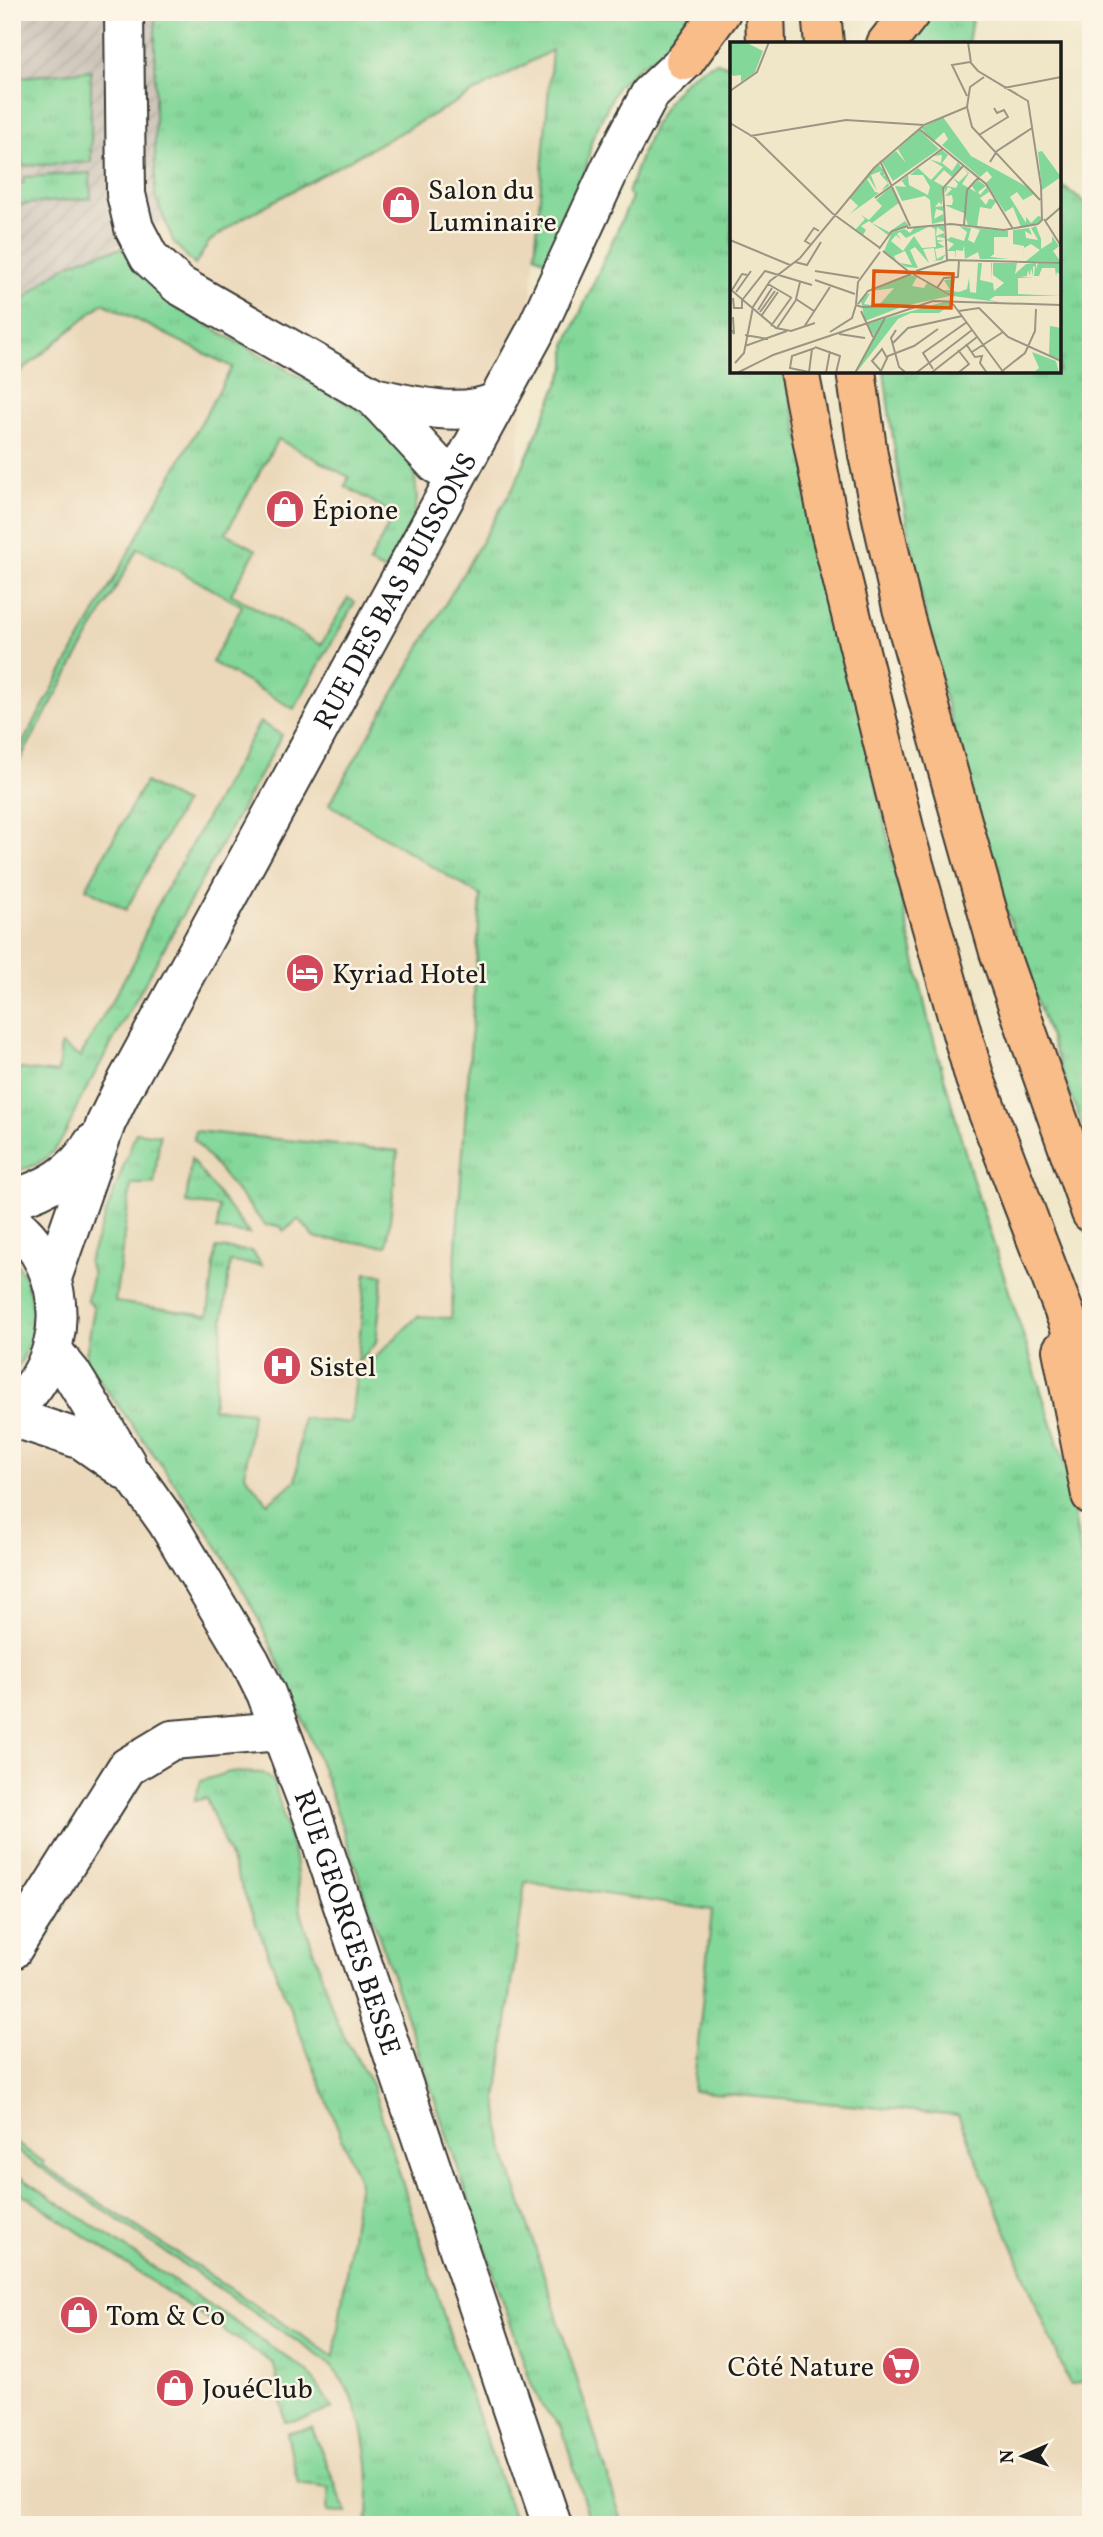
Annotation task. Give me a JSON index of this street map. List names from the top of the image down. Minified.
{"streets":{"street":["RUE DES BAS BUISSONS","RUE GEORGES BESSE"]},"places":{"shop":["Salon du Luminaire","Épione","Tom & Co","JouéClub"],"hotel":["Kyriad Hotel"],"hospital":["Sistel"],"supermarket":["Côté Nature"]},"north":"left"}
